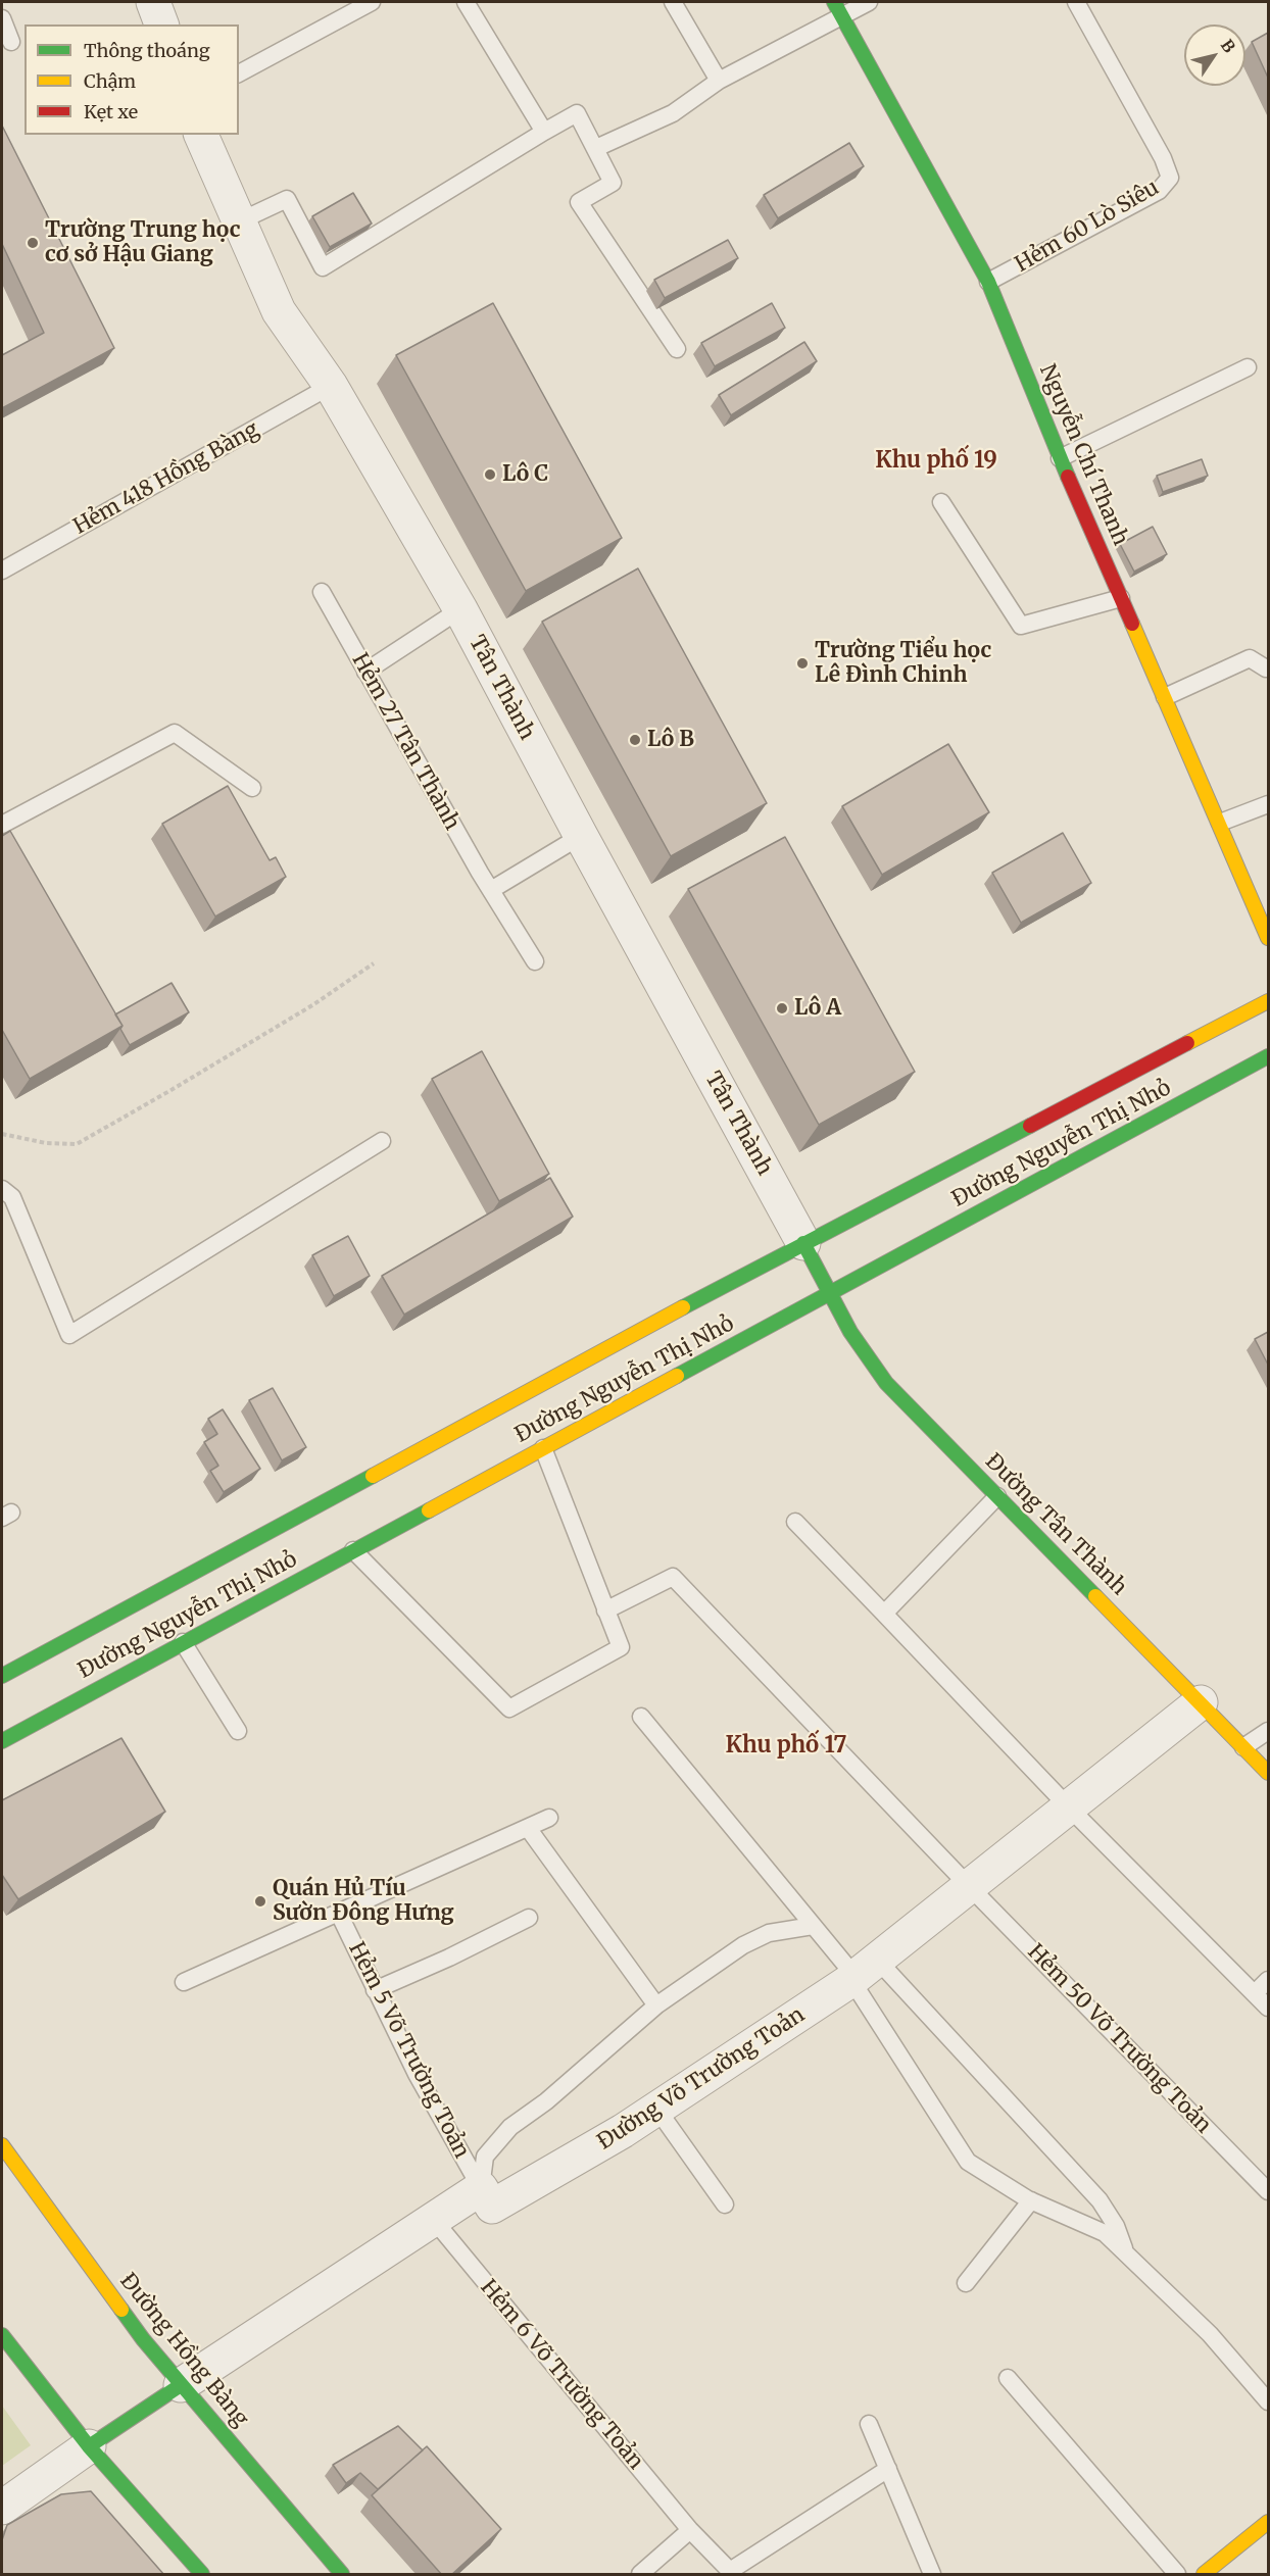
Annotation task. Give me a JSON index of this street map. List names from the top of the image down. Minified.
{"streets":{"main road":["Nguyễn Chí Thanh","Đường Nguyễn Thị Nhỏ","Đường Tân Thành","Đường Hồng Bàng"],"street":["Tân Thành","Đường Võ Trường Toản"],"lane":["Hẻm 60 Lò Siêu","Hẻm 418 Hồng Bàng","Hẻm 27 Tân Thành","Hẻm 50 Võ Trường Toản","Hẻm 5 Võ Trường Toản","Hẻm 6 Võ Trường Toản"]},"crossings":[["Hẻm 60 Lò Siêu","Nguyễn Chí Thanh"],["Hẻm 418 Hồng Bàng","Tân Thành"],["Tân Thành","Đường Nguyễn Thị Nhỏ"],["Tân Thành","Đường Tân Thành"],["Đường Nguyễn Thị Nhỏ","Đường Tân Thành"],["Đường Tân Thành","Đường Võ Trường Toản"],["Hẻm 50 Võ Trường Toản","Đường Võ Trường Toản"],["Hẻm 5 Võ Trường Toản","Đường Võ Trường Toản"]],"districts":["Khu phố 19","Khu phố 17"],"places":["Trường Trung học cơ sở Hậu Giang","Lô C","Trường Tiểu học Lê Đình Chinh","Lô B","Lô A","Quán Hủ Tíu Sườn Đông Hưng"],"legend":["Thông thoáng","Chậm","Kẹt xe"],"north":"top right"}
